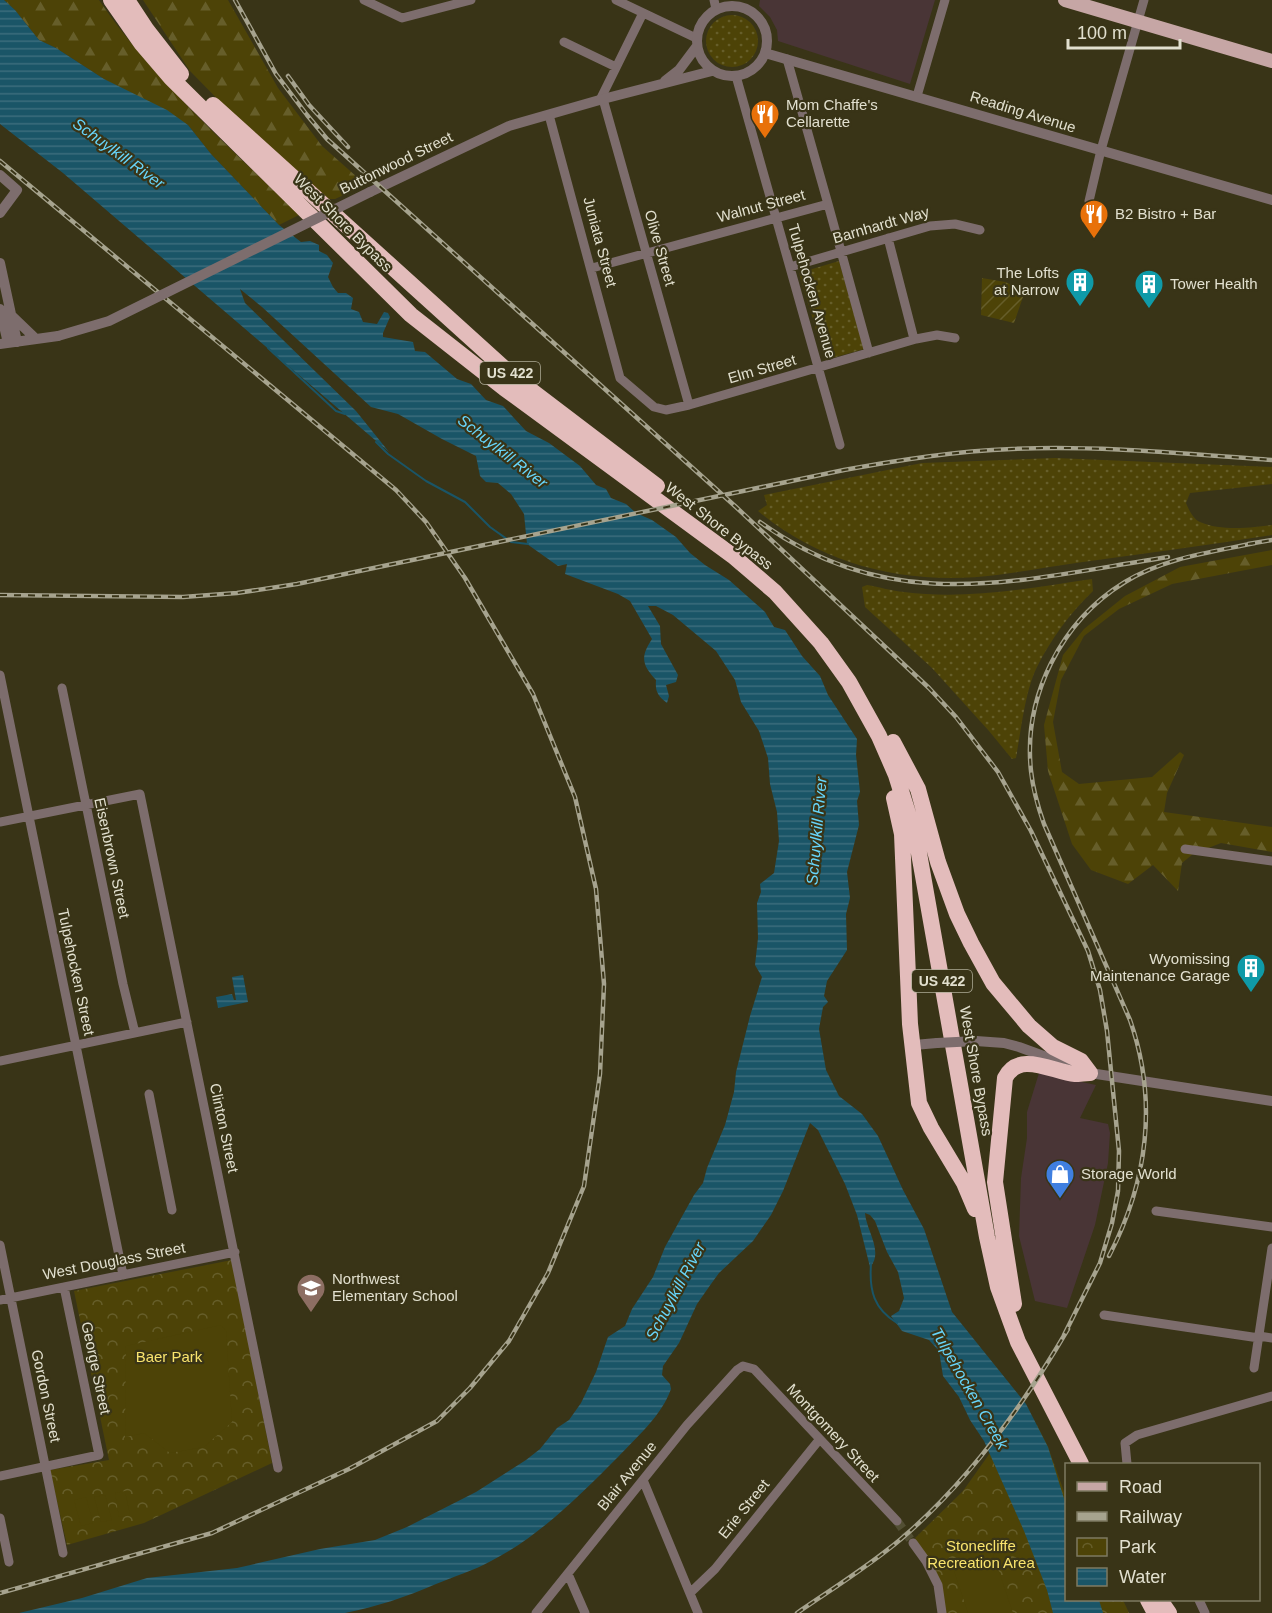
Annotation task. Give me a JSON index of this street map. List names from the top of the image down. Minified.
{"streets":{"highway":["West Shore Bypass","US 422"],"street":["Reading Avenue","Buttonwood Street","Walnut Street","Barnhardt Way","Juniata Street","Olive Street","Tulpehocken Avenue","Elm Street","Eisenbrown Street","Tulpehocken Street","Clinton Street","West Douglass Street","George Street","Gordon Street","Montgomery Street","Blair Avenue","Erie Street"]},"crossings":[["Reading Avenue","Buttonwood Street"],["Reading Avenue","Walnut Street"],["Reading Avenue","Tulpehocken Avenue"],["Buttonwood Street","Juniata Street"],["Buttonwood Street","Olive Street"],["Buttonwood Street","Tulpehocken Avenue"],["Walnut Street","Juniata Street"],["Walnut Street","Olive Street"],["Walnut Street","Tulpehocken Avenue"],["Barnhardt Way","Tulpehocken Avenue"],["Juniata Street","Elm Street"],["Olive Street","Elm Street"],["Tulpehocken Avenue","Elm Street"],["Eisenbrown Street","Clinton Street"],["Tulpehocken Street","West Douglass Street"],["Clinton Street","West Douglass Street"],["West Douglass Street","George Street"],["West Douglass Street","Gordon Street"],["George Street","Gordon Street"],["Montgomery Street","Blair Avenue"],["Montgomery Street","Erie Street"]],"water":["Schuylkill River","Tulpehocken Creek"],"parks":["Baer Park","Stonecliffe Recreation Area"],"places":{"restaurant":["Mom Chaffe's Cellarette","B2 Bistro + Bar"],"building":["The Lofts at Narrow","Tower Health","Wyomissing Maintenance Garage"],"shop":["Storage World"],"school or university":["Northwest Elementary School"]},"legend":["Road","Railway","Park","Water"],"scale_bar":"100 m"}
